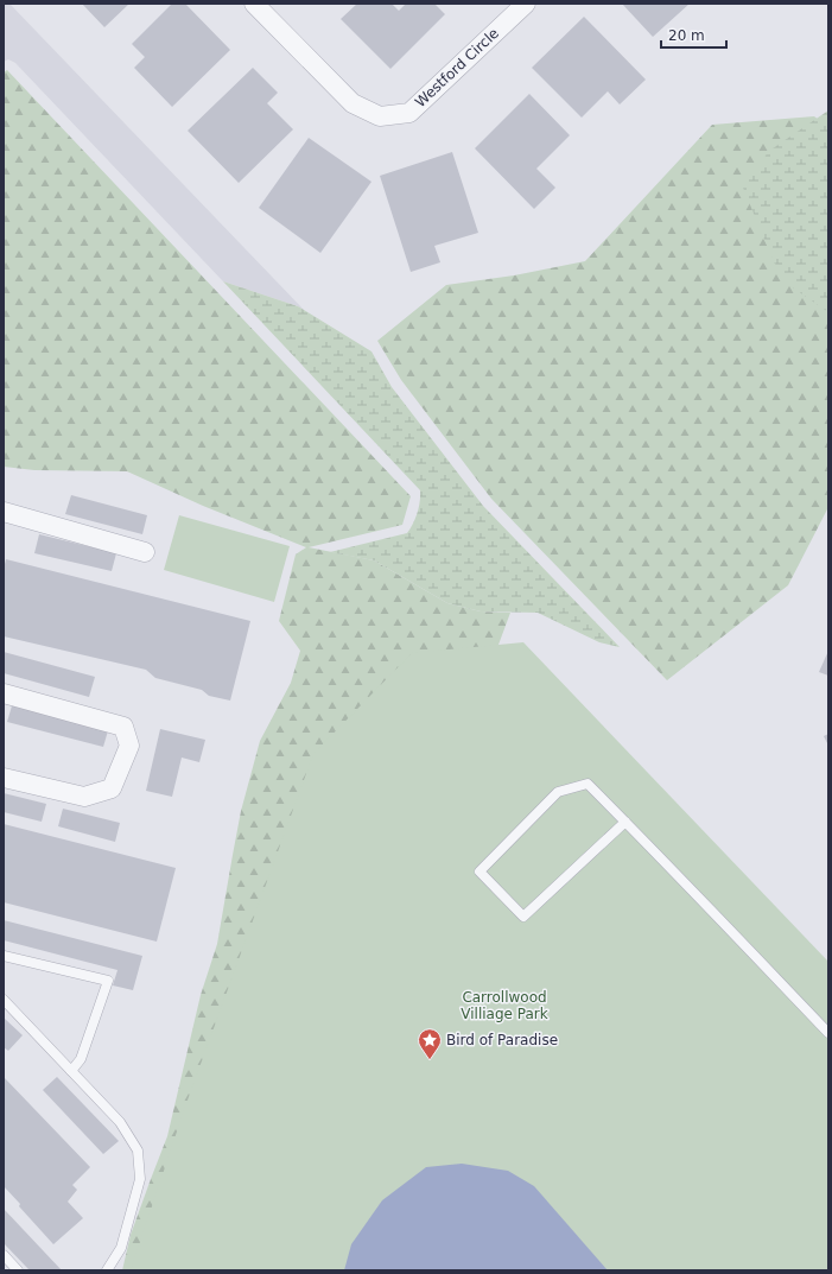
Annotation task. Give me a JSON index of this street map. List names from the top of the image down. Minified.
{"streets":{"street":["Westford Circle"]},"parks":["Carrollwood Villiage Park"],"places":{"place":["Bird of Paradise"]},"scale_bar":"20 m"}
